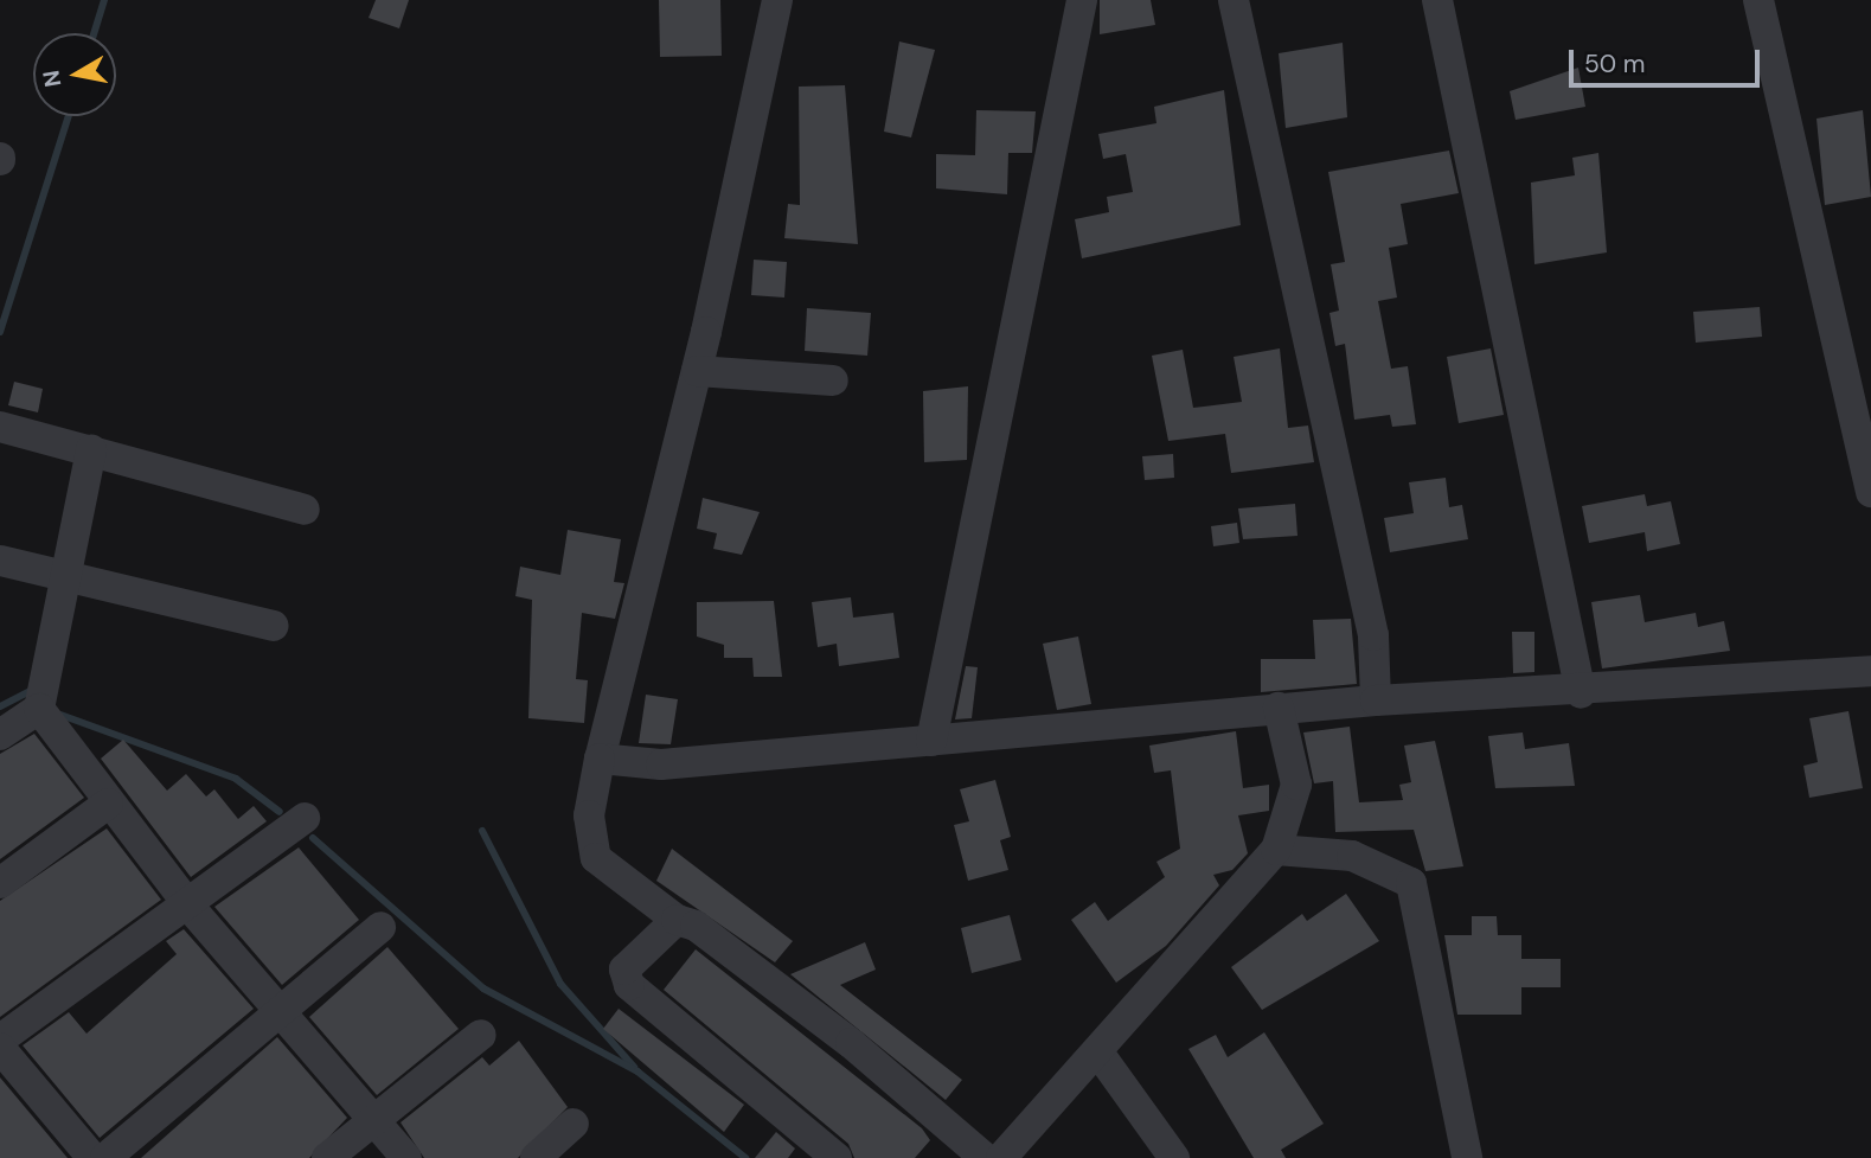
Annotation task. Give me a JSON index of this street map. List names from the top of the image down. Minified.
{"scale_bar":"50 m","north":"left"}
